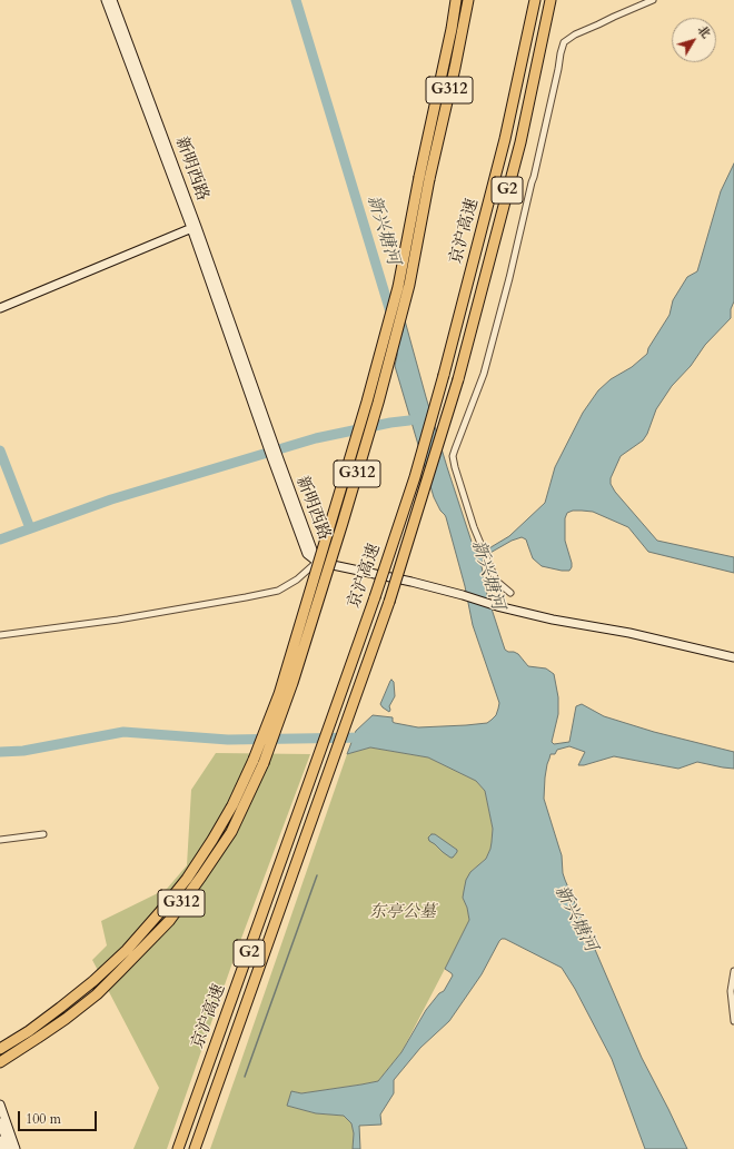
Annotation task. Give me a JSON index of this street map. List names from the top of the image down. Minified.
{"streets":{"highway":["G312","G2","京沪高速"],"street":["新明西路"]},"water":["新兴塘河"],"parks":["东亭公墓"],"scale_bar":"100 m","north":"top right"}
